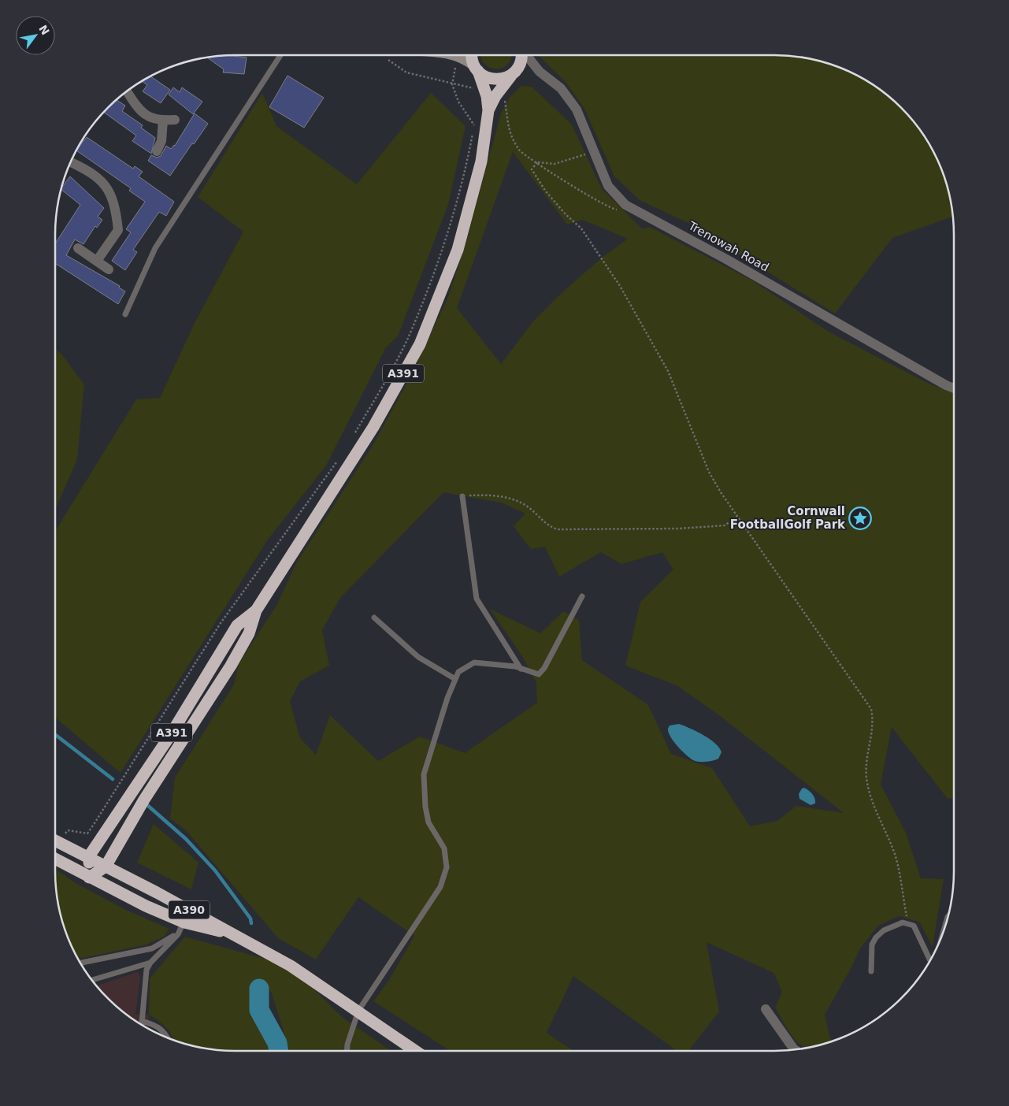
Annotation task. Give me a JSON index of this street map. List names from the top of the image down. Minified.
{"streets":{"highway":["A391","A390"],"street":["Trenowah Road"]},"crossings":[["A391","A390"]],"places":{"place":["Cornwall FootballGolf Park"]},"north":"top right"}
